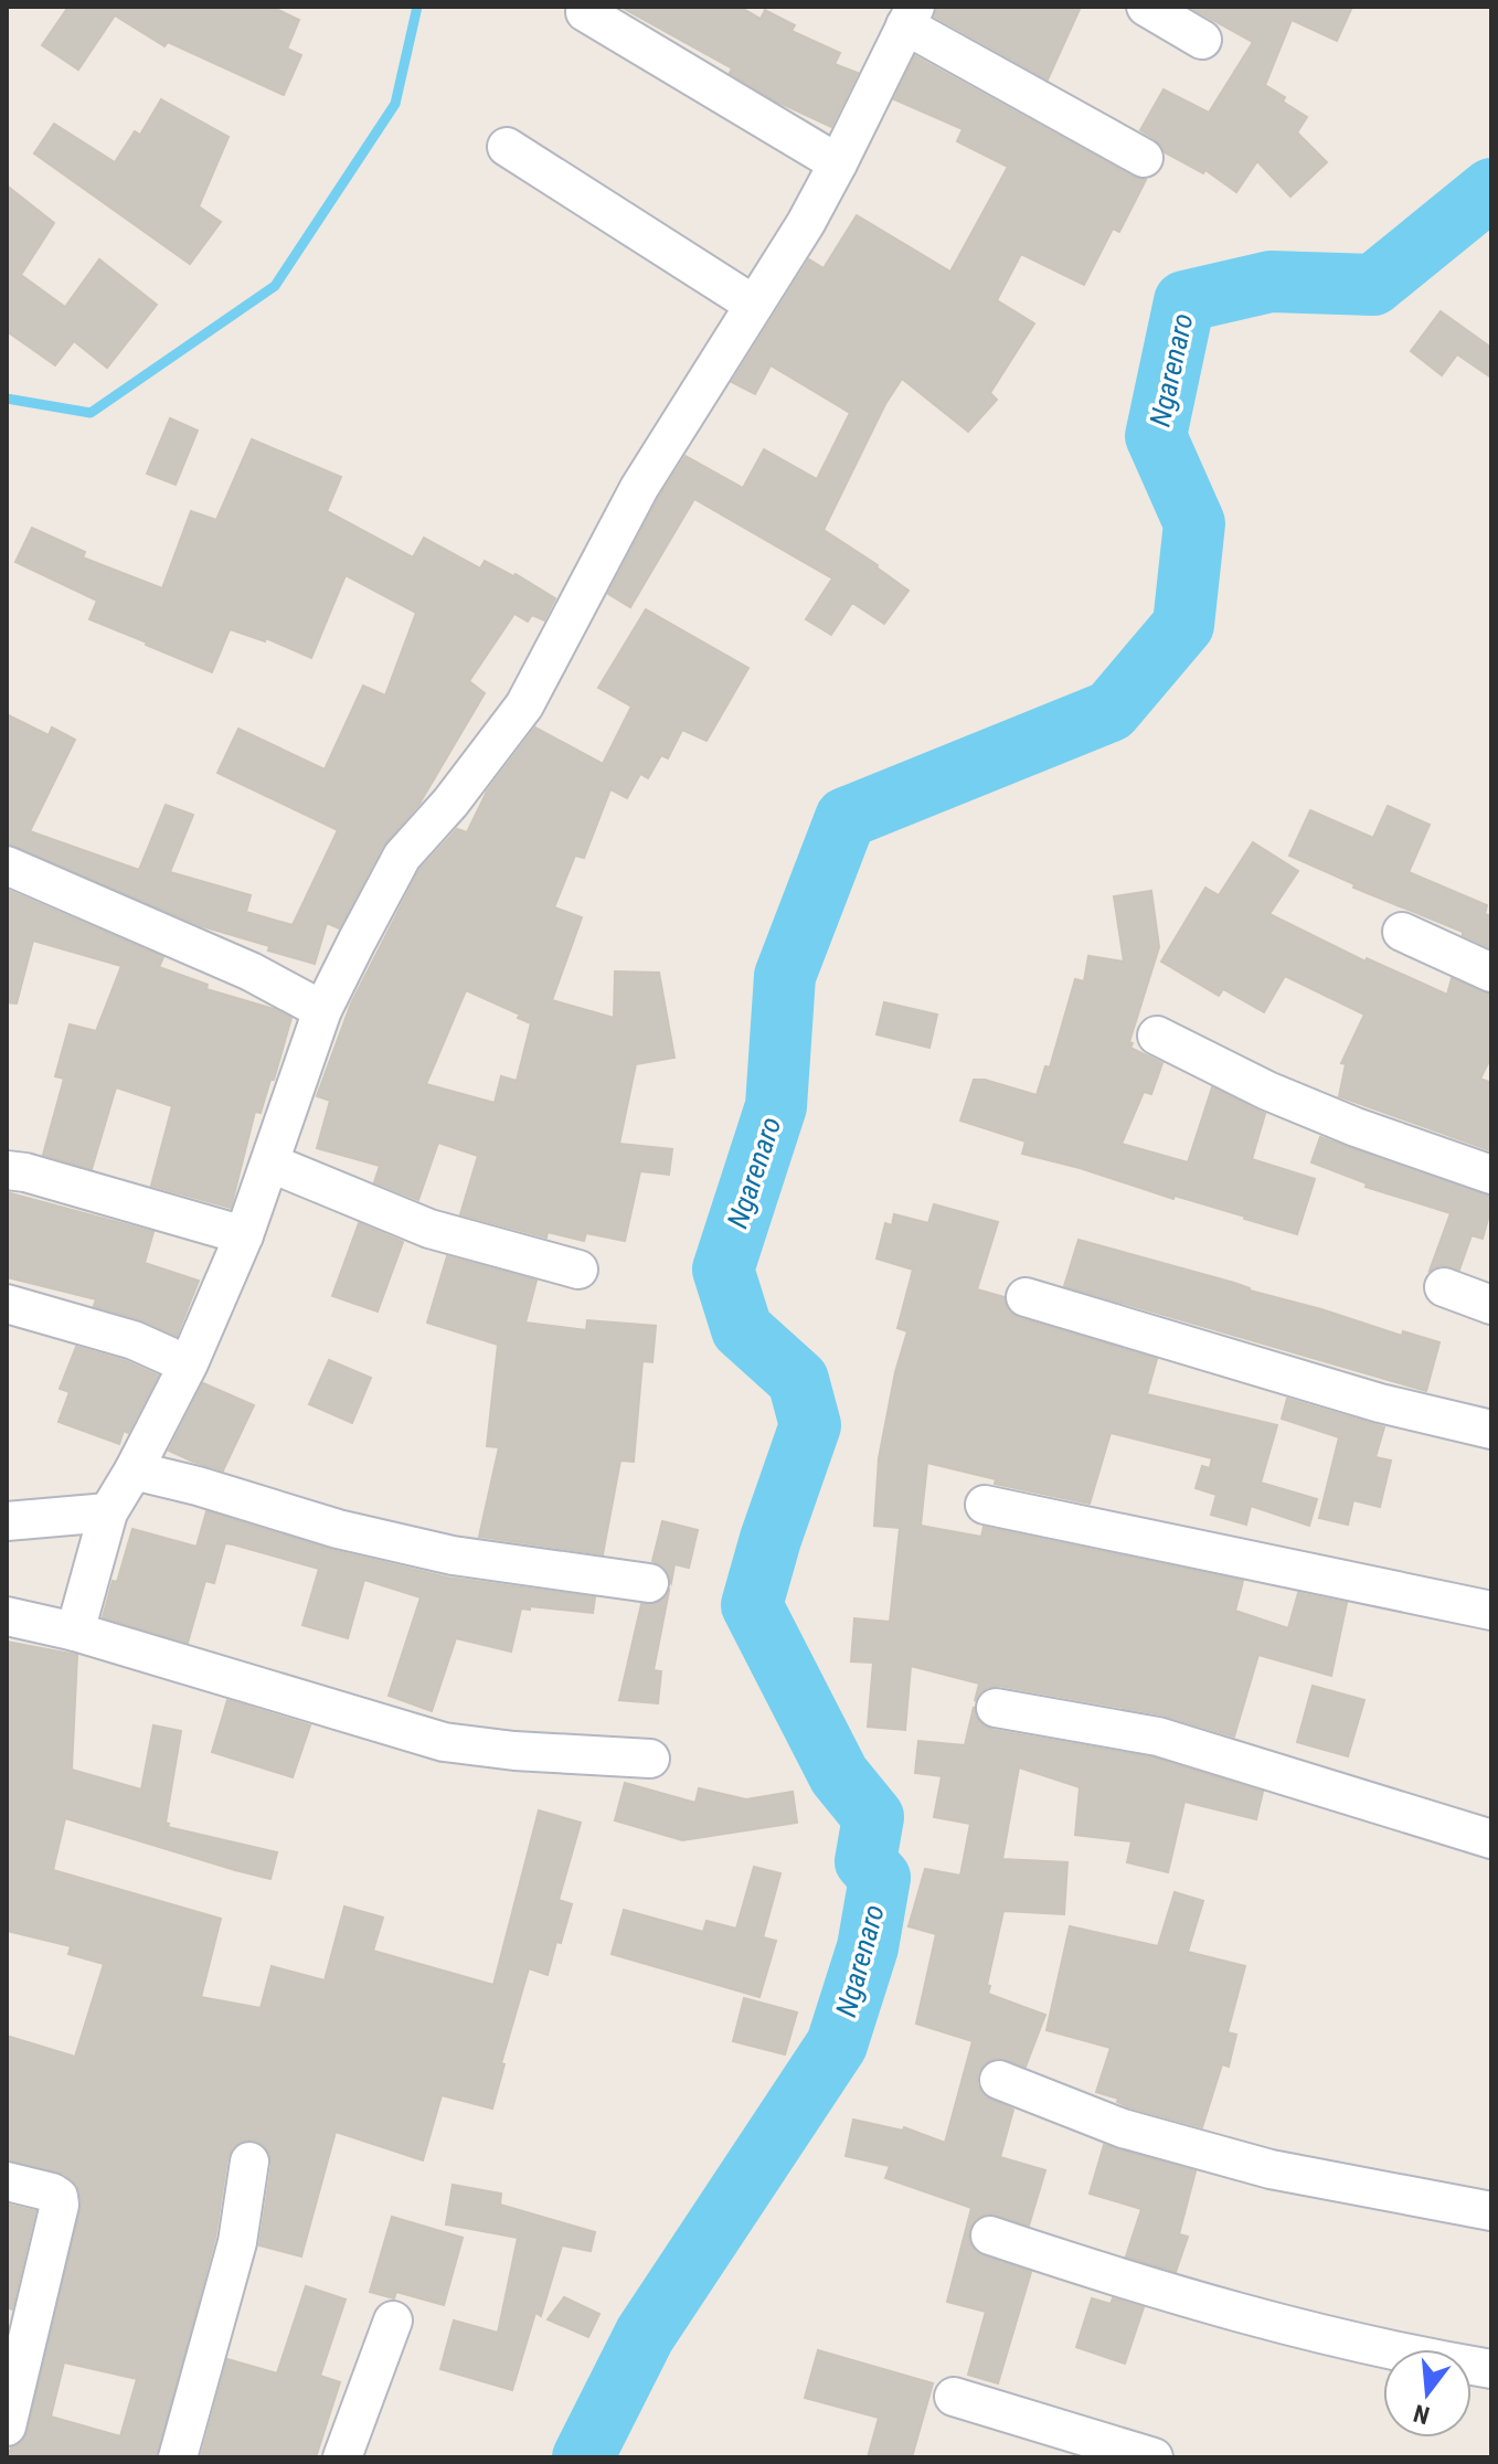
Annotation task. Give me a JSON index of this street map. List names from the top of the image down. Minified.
{"water":["Ngarenaro"],"north":"bottom"}
